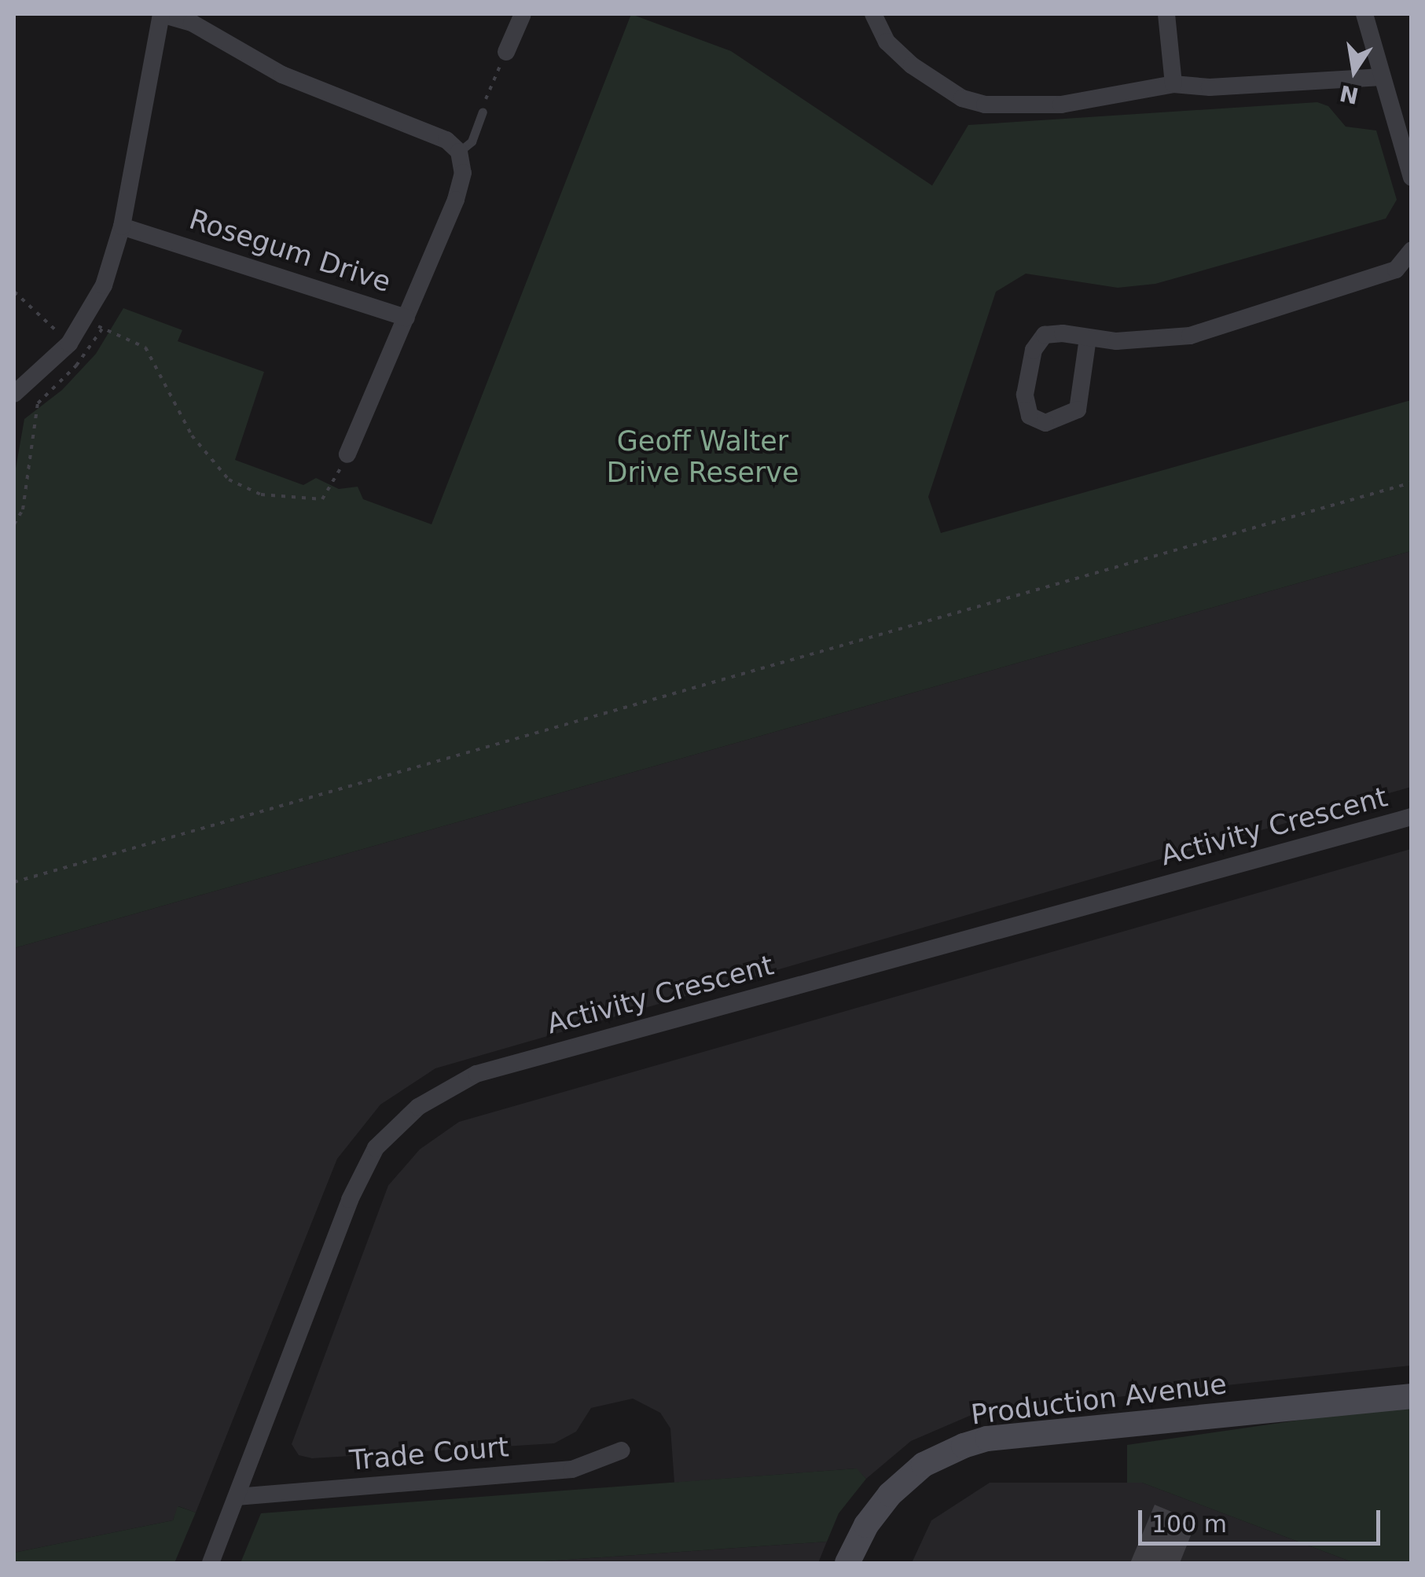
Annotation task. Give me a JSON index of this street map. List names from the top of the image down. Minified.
{"streets":{"main road":["Production Avenue"],"street":["Rosegum Drive","Activity Crescent","Trade Court"]},"crossings":[["Activity Crescent","Trade Court"]],"parks":["Geoff Walter Drive Reserve"],"scale_bar":"100 m","north":"bottom"}
